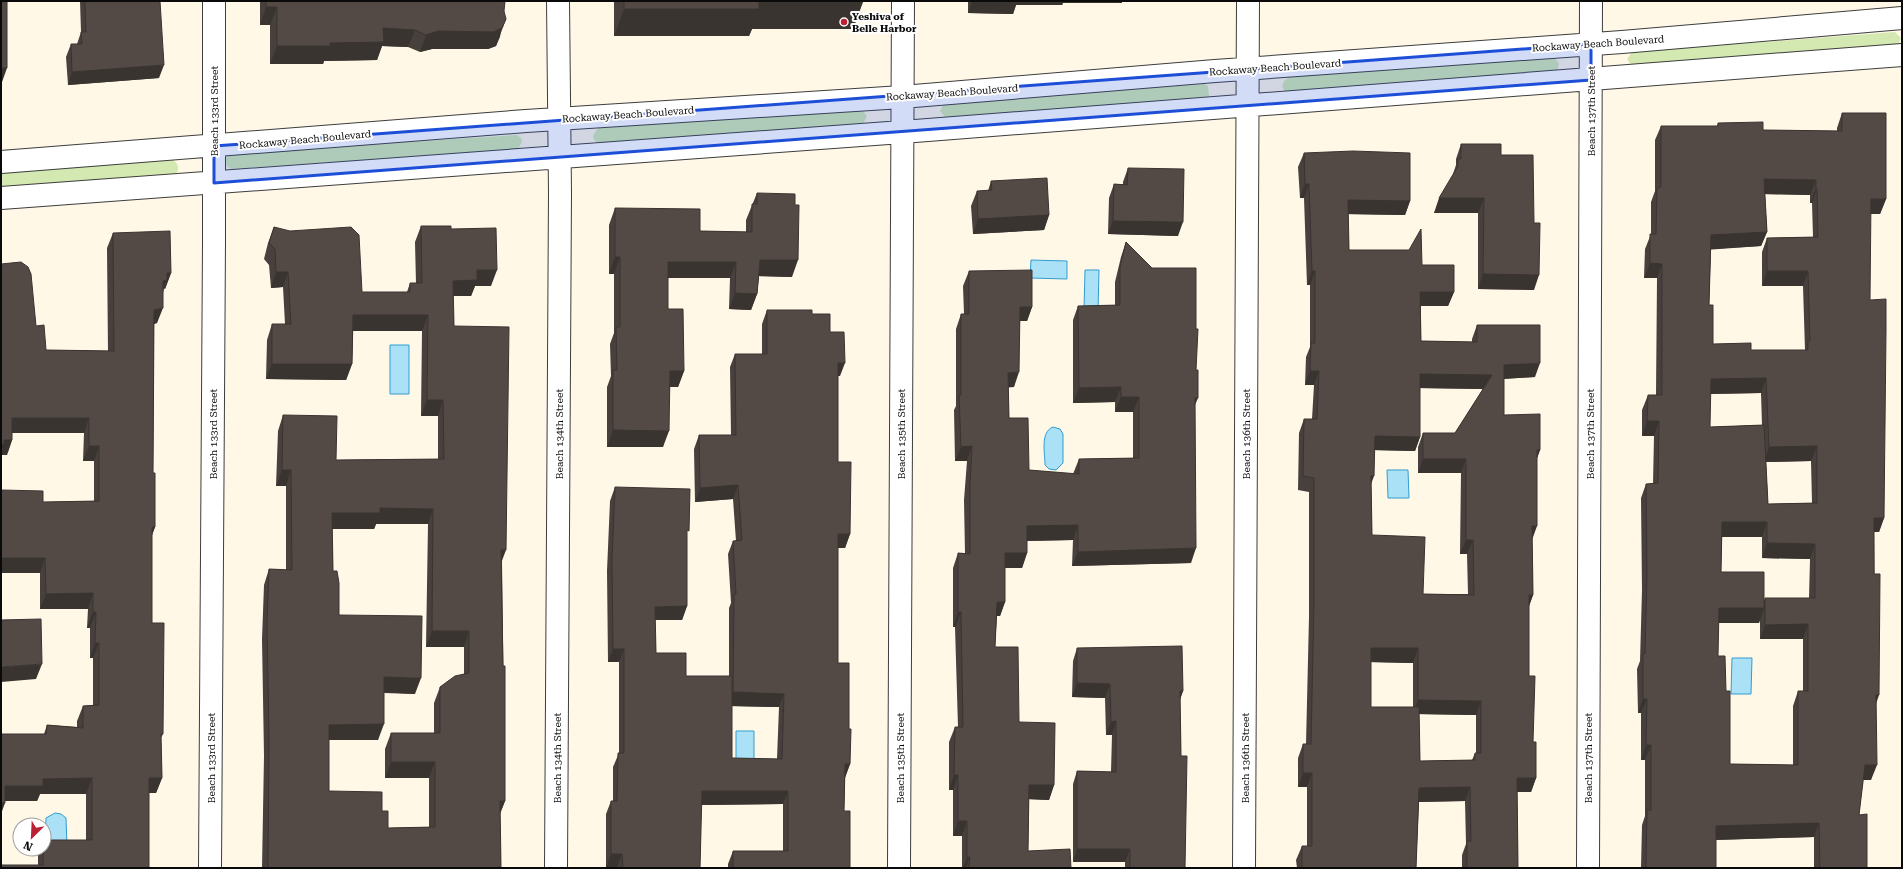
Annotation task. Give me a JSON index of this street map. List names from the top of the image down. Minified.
{"streets":{"street":["Rockaway Beach Boulevard","Beach 133rd Street","Beach 137th Street","Beach 134th Street","Beach 135th Street","Beach 136th Street"]},"crossings":[["Rockaway Beach Boulevard","Beach 133rd Street"],["Rockaway Beach Boulevard","Beach 137th Street"],["Rockaway Beach Boulevard","Beach 134th Street"],["Rockaway Beach Boulevard","Beach 135th Street"],["Rockaway Beach Boulevard","Beach 136th Street"]],"places":["Yeshiva of Belle Harbor"],"north":"bottom left"}
